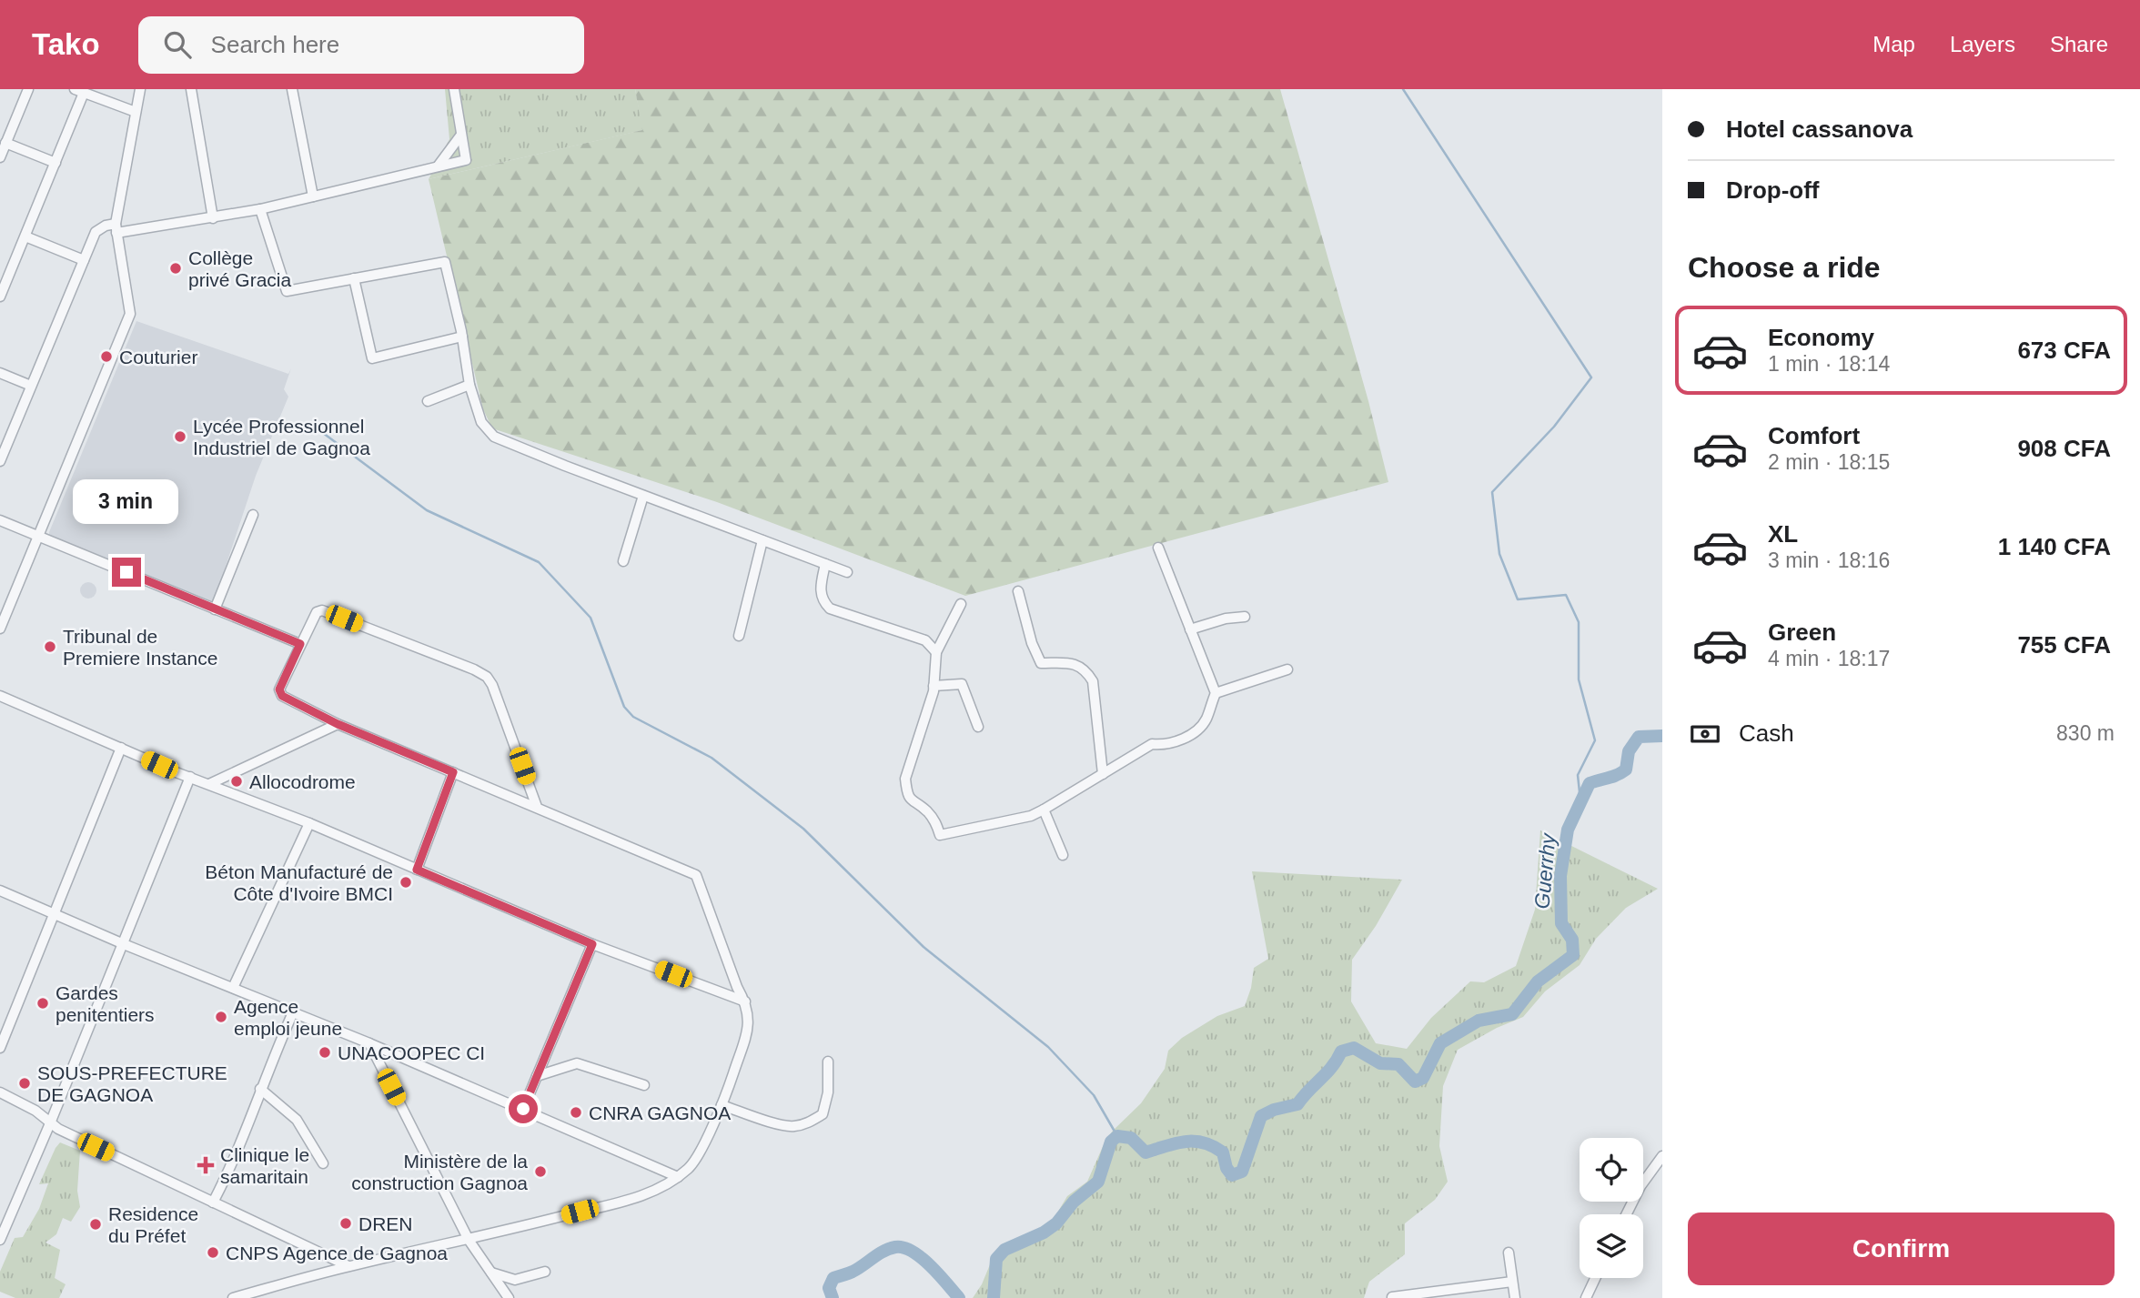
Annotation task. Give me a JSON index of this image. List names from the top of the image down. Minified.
{"water":["Guerrhy"],"places":{"other":["Collège privé Gracia","Couturier","Lycée Professionnel Industriel de Gagnoa","Tribunal de Premiere Instance","Allocodrome","Béton Manufacturé de Côte d'Ivoire BMCI","Gardes penitentiers","Agence emploi jeune","UNACOOPEC CI","SOUS-PREFECTURE DE GAGNOA","CNRA GAGNOA","Ministère de la construction Gagnoa","DREN","Residence du Préfet","CNPS Agence de Gagnoa"],"health":["Clinique le samaritain"]},"page":{"header":"Tako","search":"Search here","nav":["Map","Layers","Share"],"banner":["Hotel cassanova","Drop-off"],"heading":"Choose a ride","list":[{"name":"Economy","note":"1 min · 18:14","value":"673 CFA"},{"name":"Comfort","note":"2 min · 18:15","value":"908 CFA"},{"name":"XL","note":"3 min · 18:16","value":"1 140 CFA"},{"name":"Green","note":"4 min · 18:17","value":"755 CFA"}],"bubble":"3 min","pay":["Cash","830 m"],"buttons":"Confirm"}}
